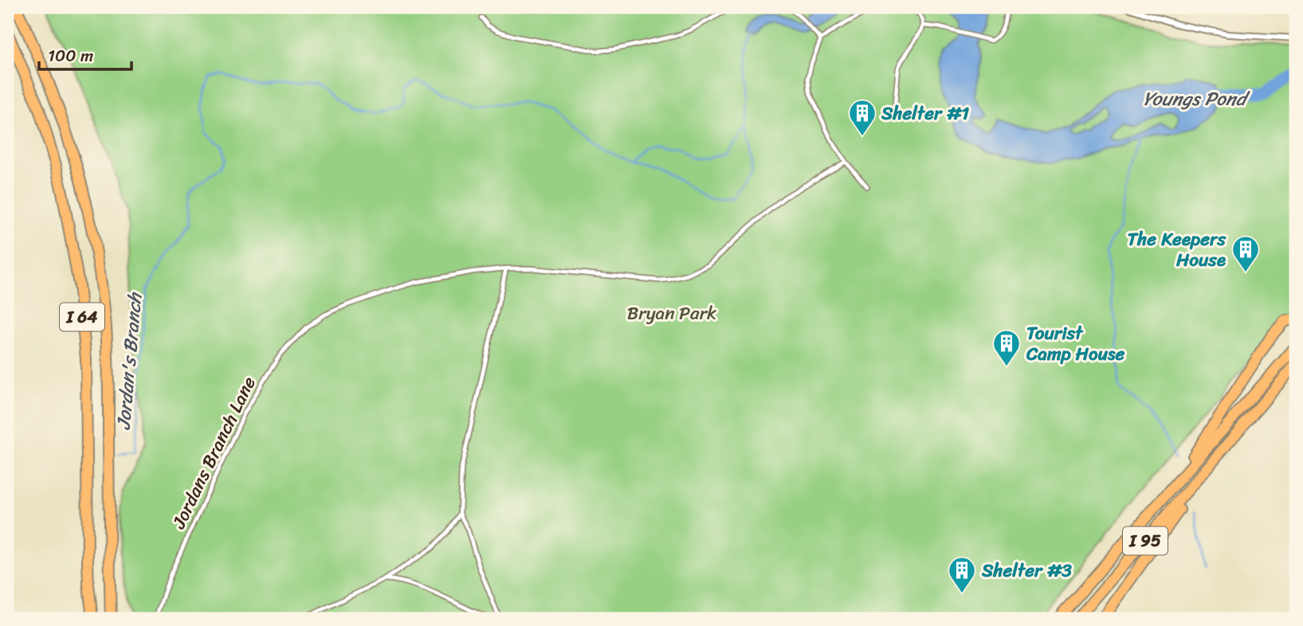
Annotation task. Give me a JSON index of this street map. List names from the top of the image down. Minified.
{"streets":{"highway":["I 64","I 95"],"street":["Jordans Branch Lane"]},"water":["Youngs Pond","Jordan's Branch"],"parks":["Bryan Park"],"places":{"building":["Shelter #1","The Keepers House","Tourist Camp House","Shelter #3"]},"scale_bar":"100 m"}
